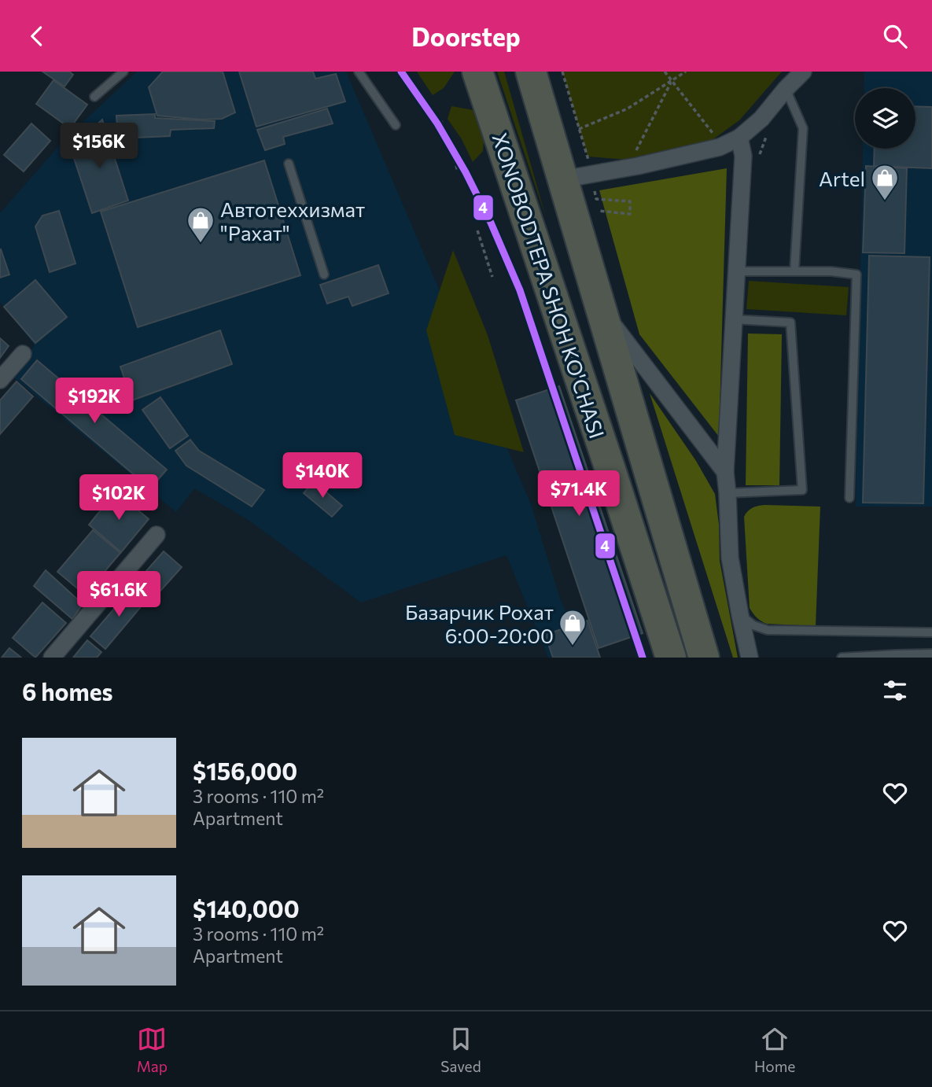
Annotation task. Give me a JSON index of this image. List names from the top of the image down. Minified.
{"streets":{"highway":["XONOBODTEPA SHOH KO'CHASI"]},"places":{"shop":["Artel","Автотеххизмат \"Рахат\"","Базарчик Рохат 6:00-20:00"]},"lines":["transit line 4"],"page":{"header":"Doorstep","price":["$156K","$192K","$140K","$71.4K","$102K","$61.6K"],"heading":"6 homes","list":[{"name":"$156,000","note":"3 rooms · 110 m² · Apartment"},{"name":"$140,000","note":"3 rooms · 110 m² · Apartment"}],"tabs":["Map","Saved","Home"]}}
